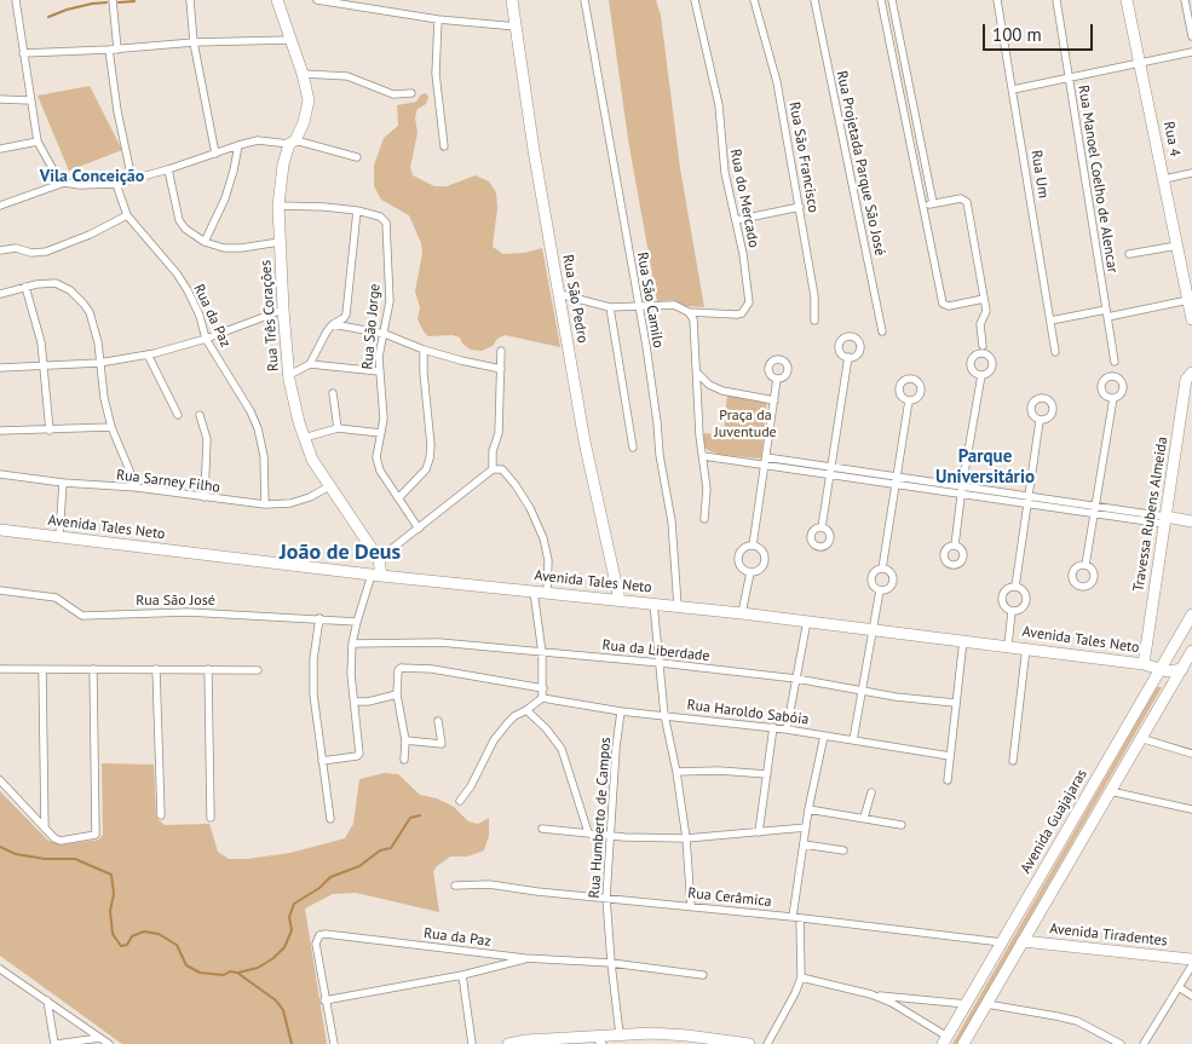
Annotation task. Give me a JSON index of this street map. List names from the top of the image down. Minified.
{"streets":{"main road":["Rua 4","Rua São Pedro","Rua Três Corações","Travessa Rubens Almeida","Avenida Tales Neto","Avenida Guajajaras","Avenida Tiradentes"],"street":["Rua São Francisco","Rua Projetada Parque São José","Rua Um","Rua Manoel Coelho de Alencar","Rua do Mercado","Rua São Camilo","Rua da Paz","Rua São Jorge","Rua Sarney Filho","Rua São José","Rua da Liberdade","Rua Haroldo Sabóia","Rua Humberto de Campos","Rua Cerâmica"]},"crossings":[["Rua São Pedro","Avenida Tales Neto"],["Rua São Camilo","Avenida Tales Neto"],["Rua da Paz","Rua Sarney Filho"],["Rua da Paz","Rua Humberto de Campos"],["Rua Três Corações","Rua Sarney Filho"],["Rua Três Corações","Avenida Tales Neto"],["Travessa Rubens Almeida","Avenida Tales Neto"],["Avenida Tales Neto","Avenida Guajajaras"],["Rua Haroldo Sabóia","Rua Humberto de Campos"],["Rua Humberto de Campos","Rua Cerâmica"],["Avenida Guajajaras","Rua Cerâmica"]],"districts":["Vila Conceição","Parque Universitário","João de Deus"],"parks":["Praça da Juventude"],"scale_bar":"100 m"}
